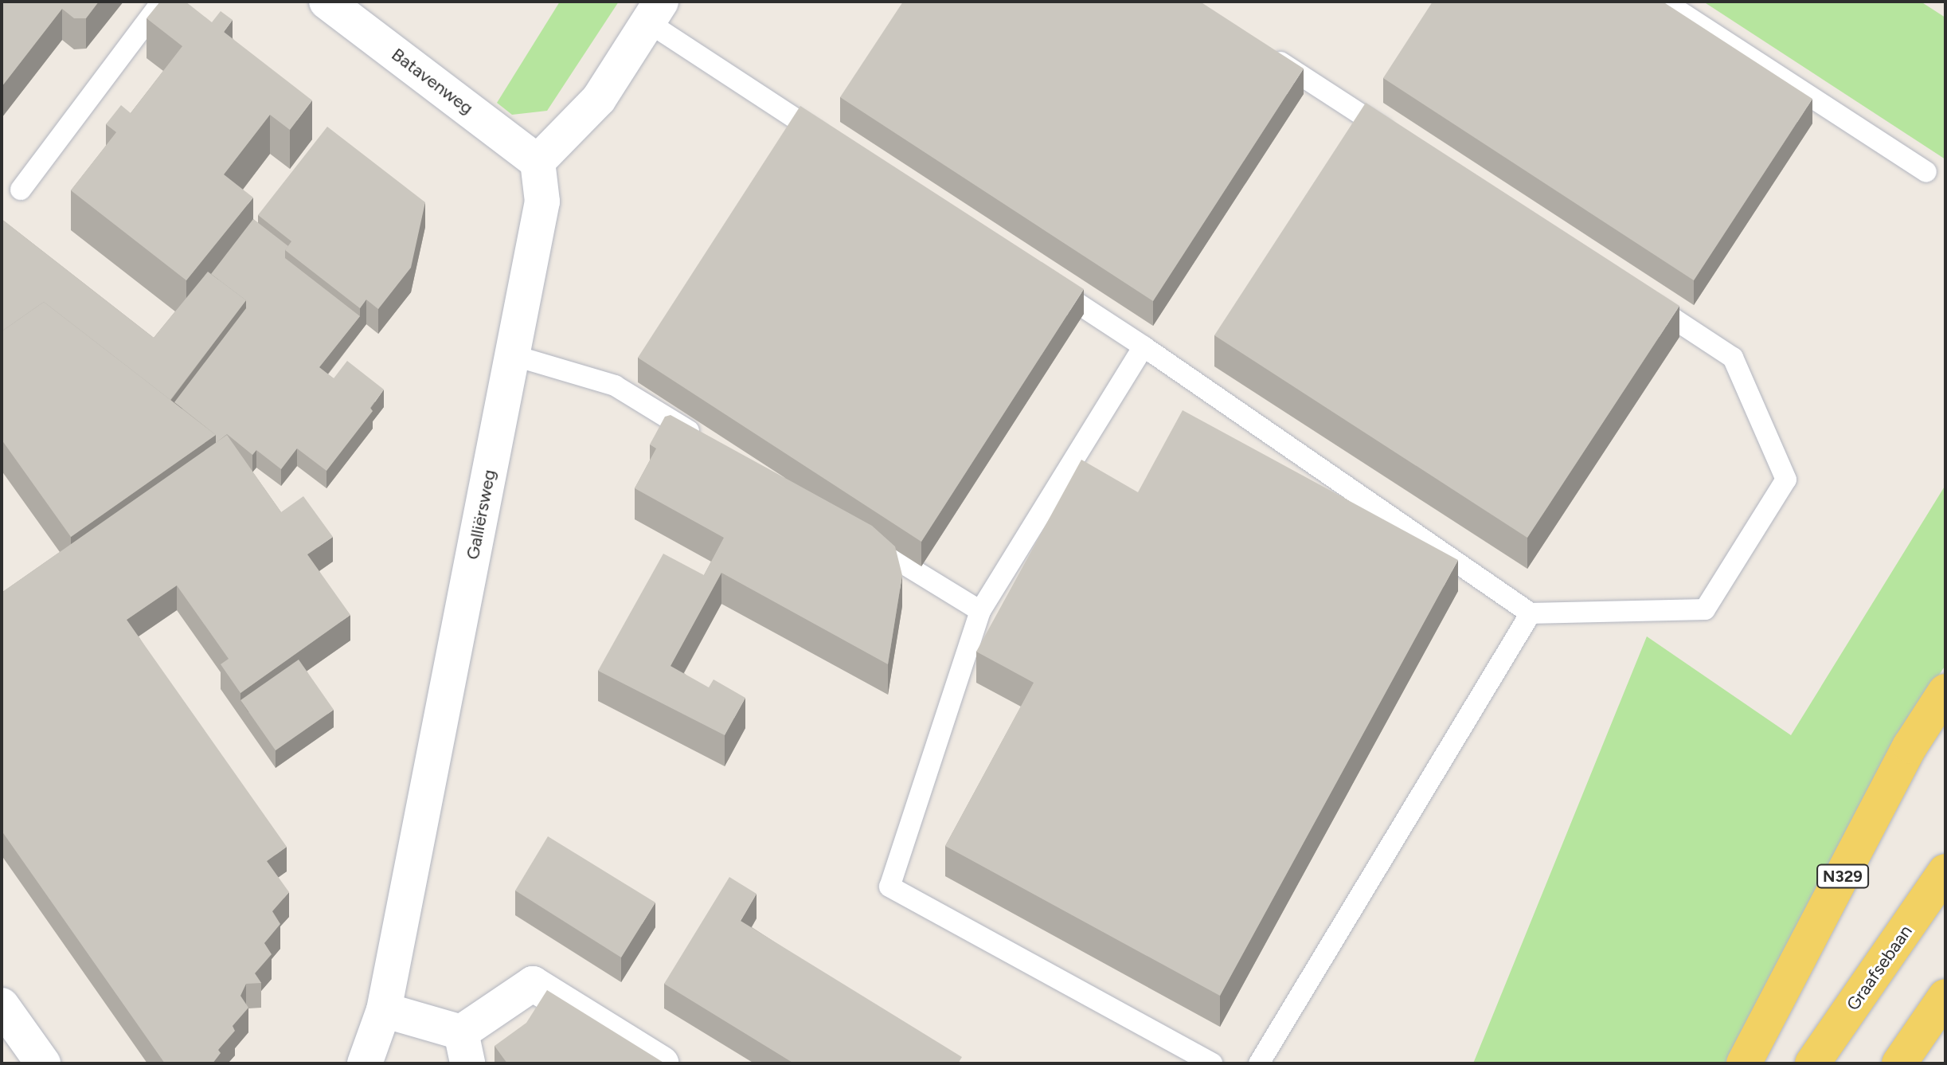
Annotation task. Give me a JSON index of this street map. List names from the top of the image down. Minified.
{"streets":{"main road":["N329","Graafsebaan"],"street":["Batavenweg","Galliërsweg"]},"crossings":[["Batavenweg","Galliërsweg"]]}
